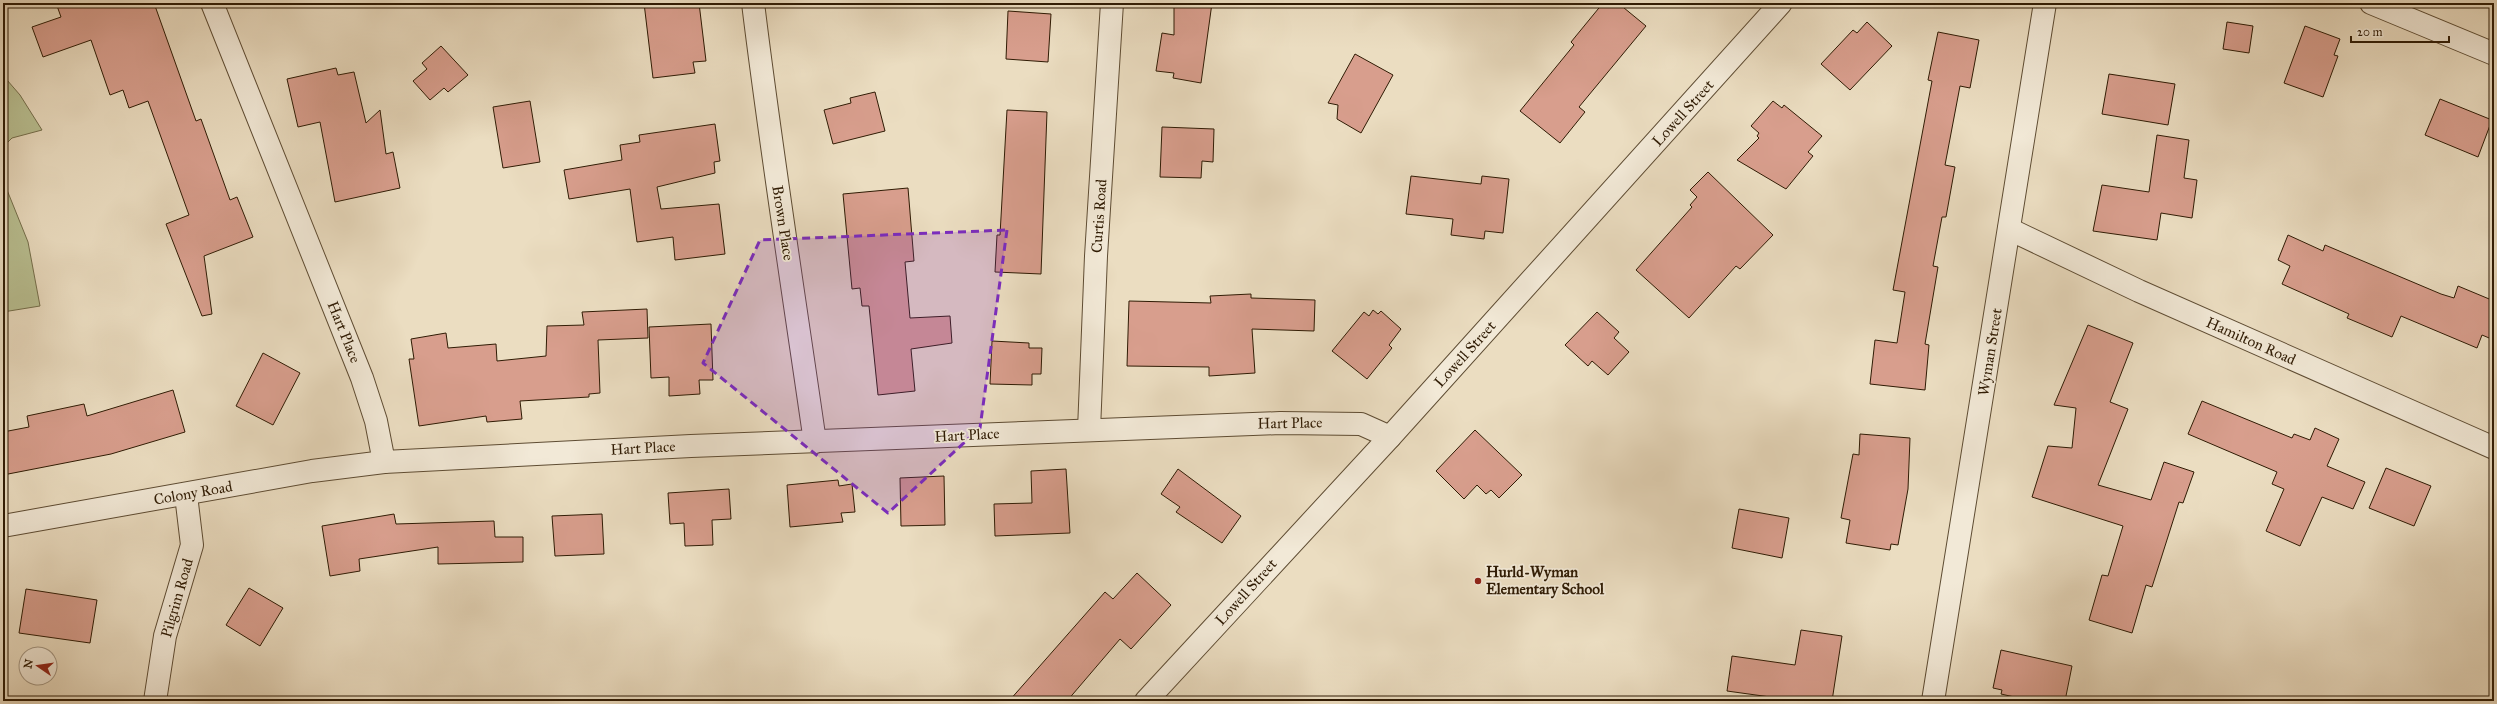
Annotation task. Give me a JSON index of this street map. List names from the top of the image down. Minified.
{"streets":{"street":["Lowell Street","Curtis Road","Brown Place","Hart Place","Hamilton Road","Wyman Street","Colony Road","Pilgrim Road"]},"crossings":[["Lowell Street","Hart Place"],["Curtis Road","Hart Place"],["Brown Place","Hart Place"],["Hart Place","Colony Road"],["Hamilton Road","Wyman Street"],["Colony Road","Pilgrim Road"]],"places":["Hurld-Wyman Elementary School"],"scale_bar":"20 m","north":"left"}
